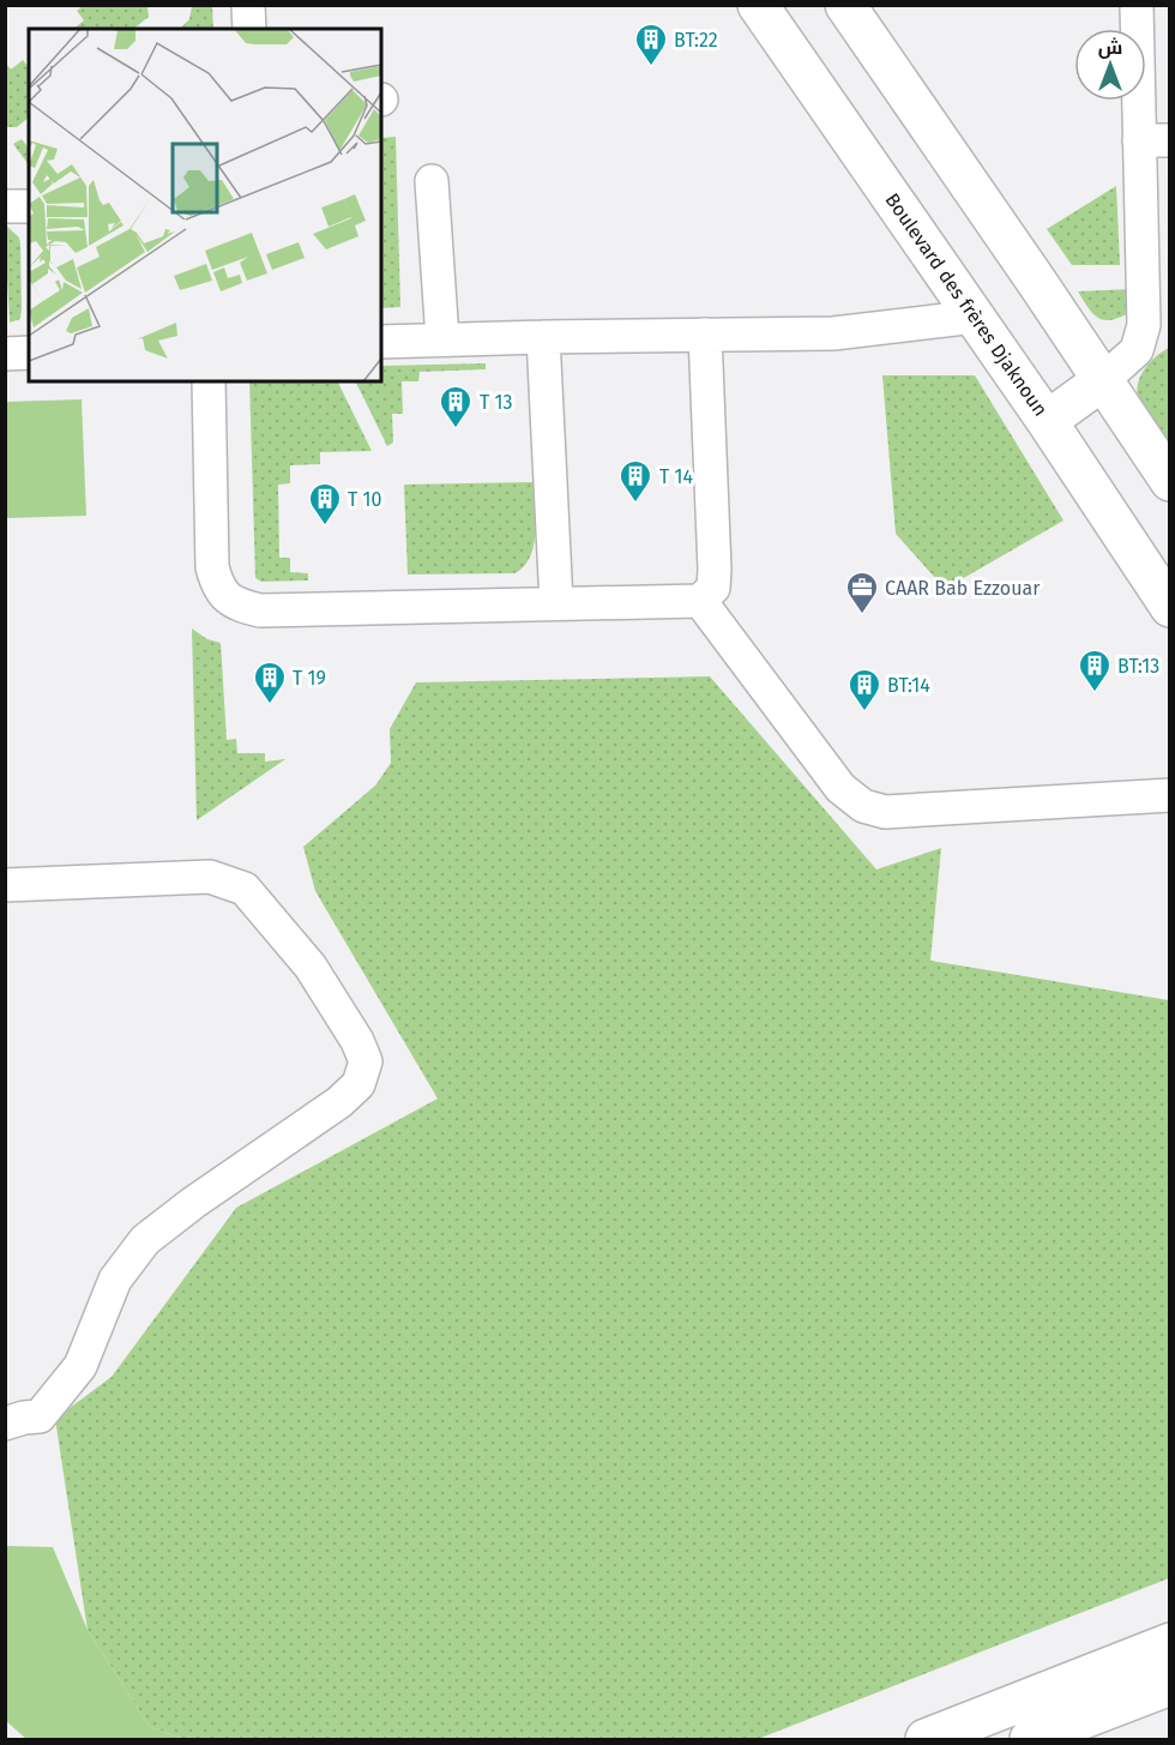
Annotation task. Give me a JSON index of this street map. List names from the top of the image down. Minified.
{"streets":{"street":["Boulevard des frères Djaknoun"]},"places":{"building":["BT:22","T 13","T 14","T 10","BT:13","T 19","BT:14"],"office":["CAAR Bab Ezzouar"]},"north":"top"}
